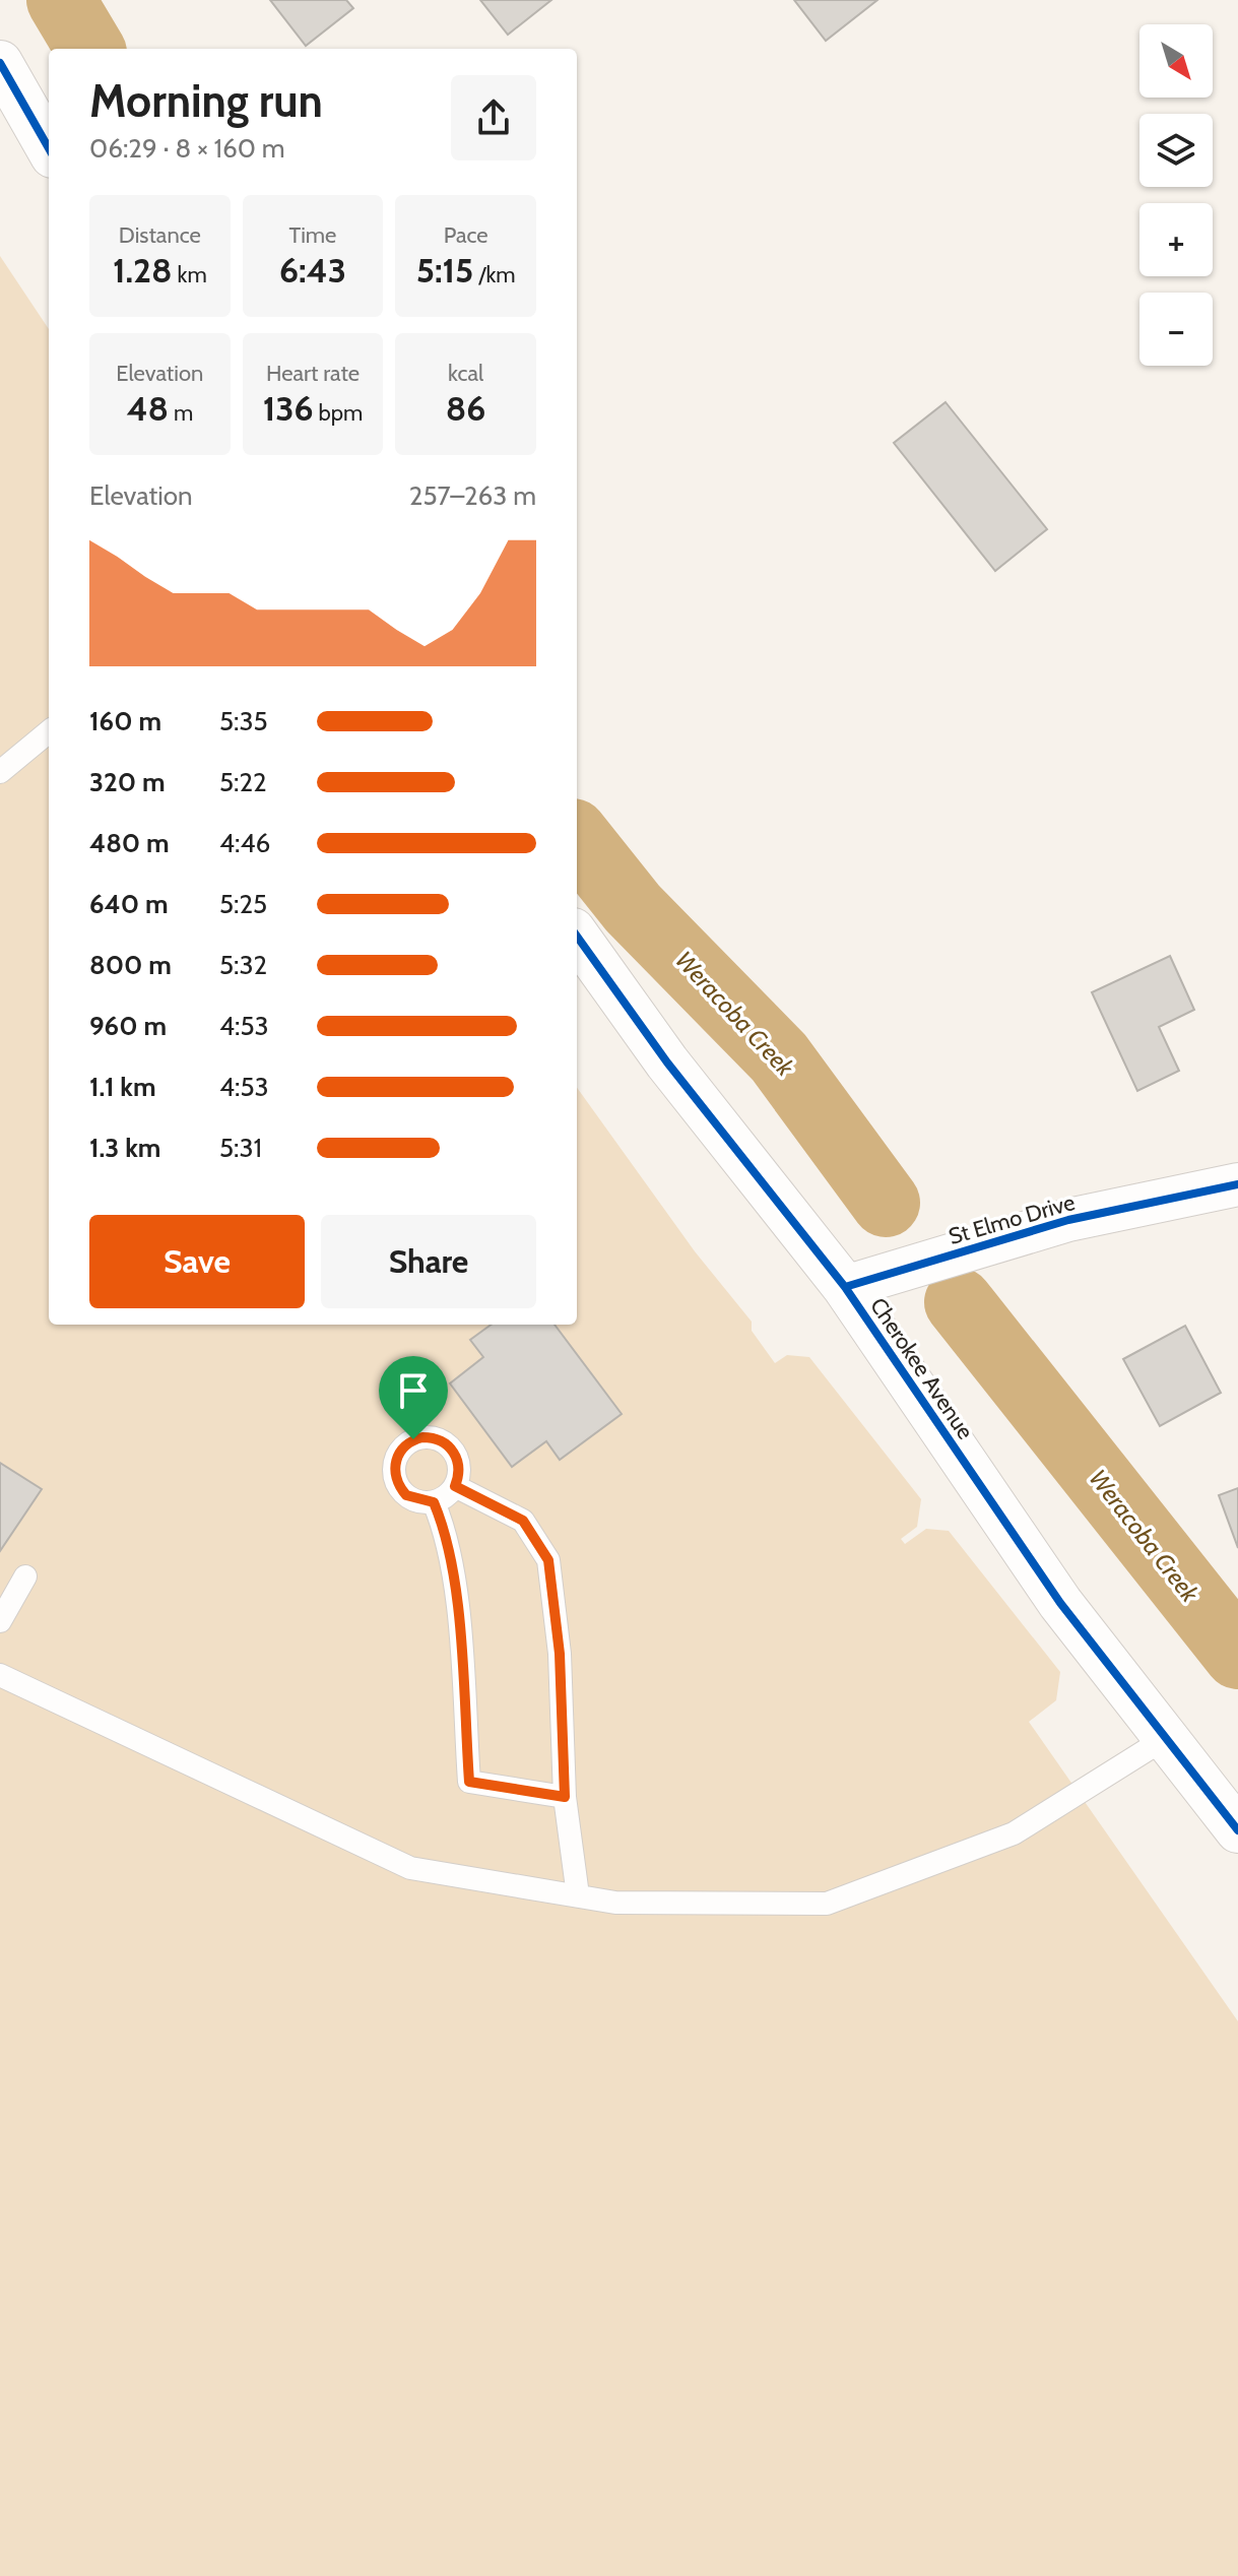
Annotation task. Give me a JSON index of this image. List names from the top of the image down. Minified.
{"streets":{"street":["St Elmo Drive","Cherokee Avenue"]},"crossings":[["St Elmo Drive","Cherokee Avenue"]],"water":["Weracoba Creek"],"north":"bottom right","page":{"map_buttons":["+","−"],"heading":["Morning run","06:29 · 8 × 160 m"],"stats":[["Distance","1.28 km"],["Time","6:43"],["Pace","5:15 /km"],["Elevation","48 m"],["Heart rate","136 bpm"],["kcal","86"]],"chart":["Elevation","257–263 m"],"list":[{"name":"160 m","note":"5:35"},{"name":"320 m","note":"5:22"},{"name":"480 m","note":"4:46"},{"name":"640 m","note":"5:25"},{"name":"800 m","note":"5:32"},{"name":"960 m","note":"4:53"},{"name":"1.1 km","note":"4:53"},{"name":"1.3 km","note":"5:31"}],"buttons":["Save","Share"]}}
